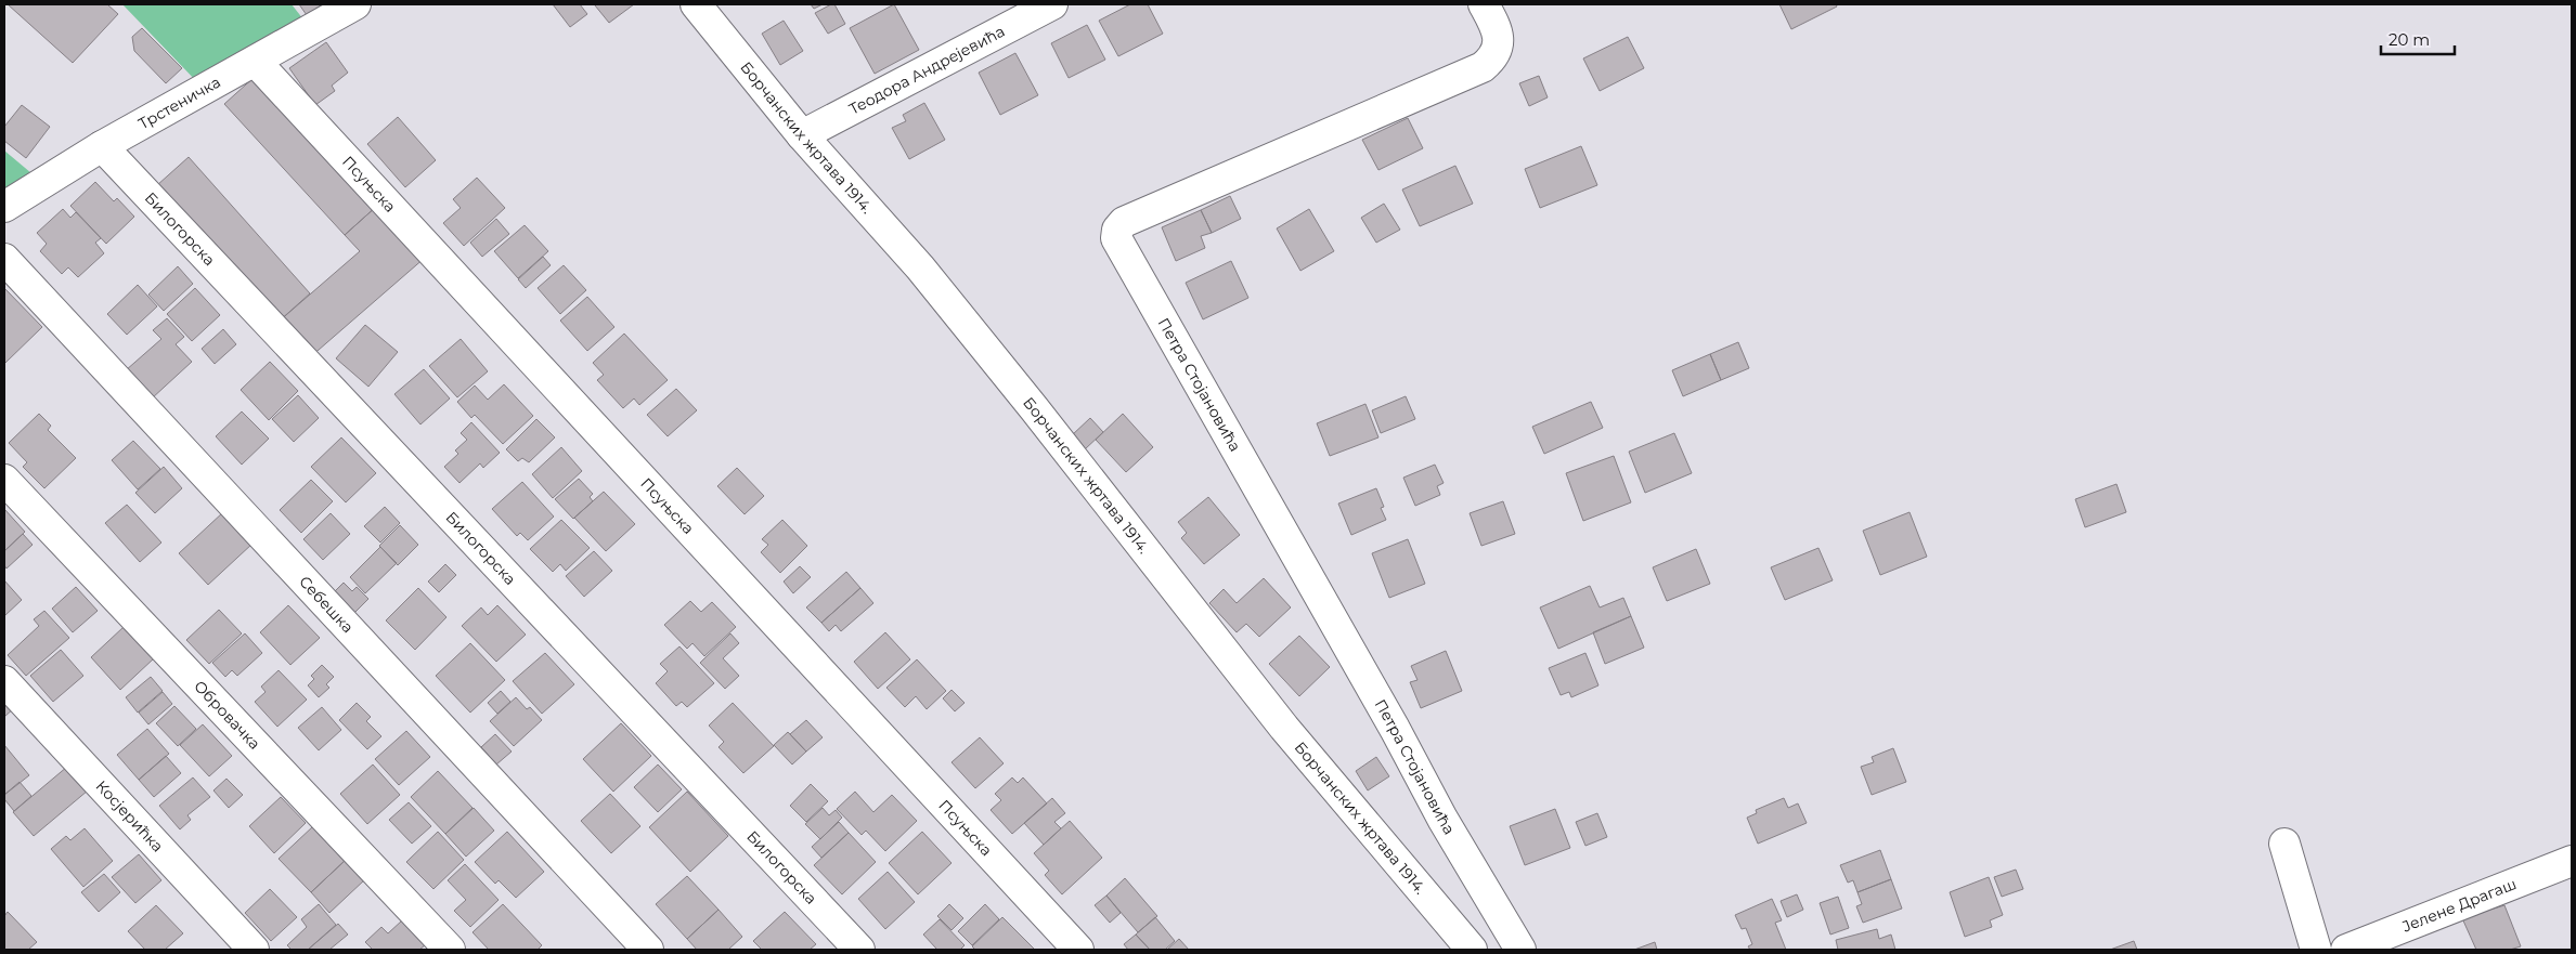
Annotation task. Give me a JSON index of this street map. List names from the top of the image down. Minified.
{"streets":{"street":["Теодора Андрејевића","Трстеничка","Борчанских жртава 1914.","Псуњска","Билогорска","Петра Стојановића","Себешка","Обровачка","Косјерићка","Јелене Драгаш"]},"crossings":[["Теодора Андрејевића","Борчанских жртава 1914."],["Трстеничка","Псуњска"],["Трстеничка","Билогорска"]],"scale_bar":"20 m"}
